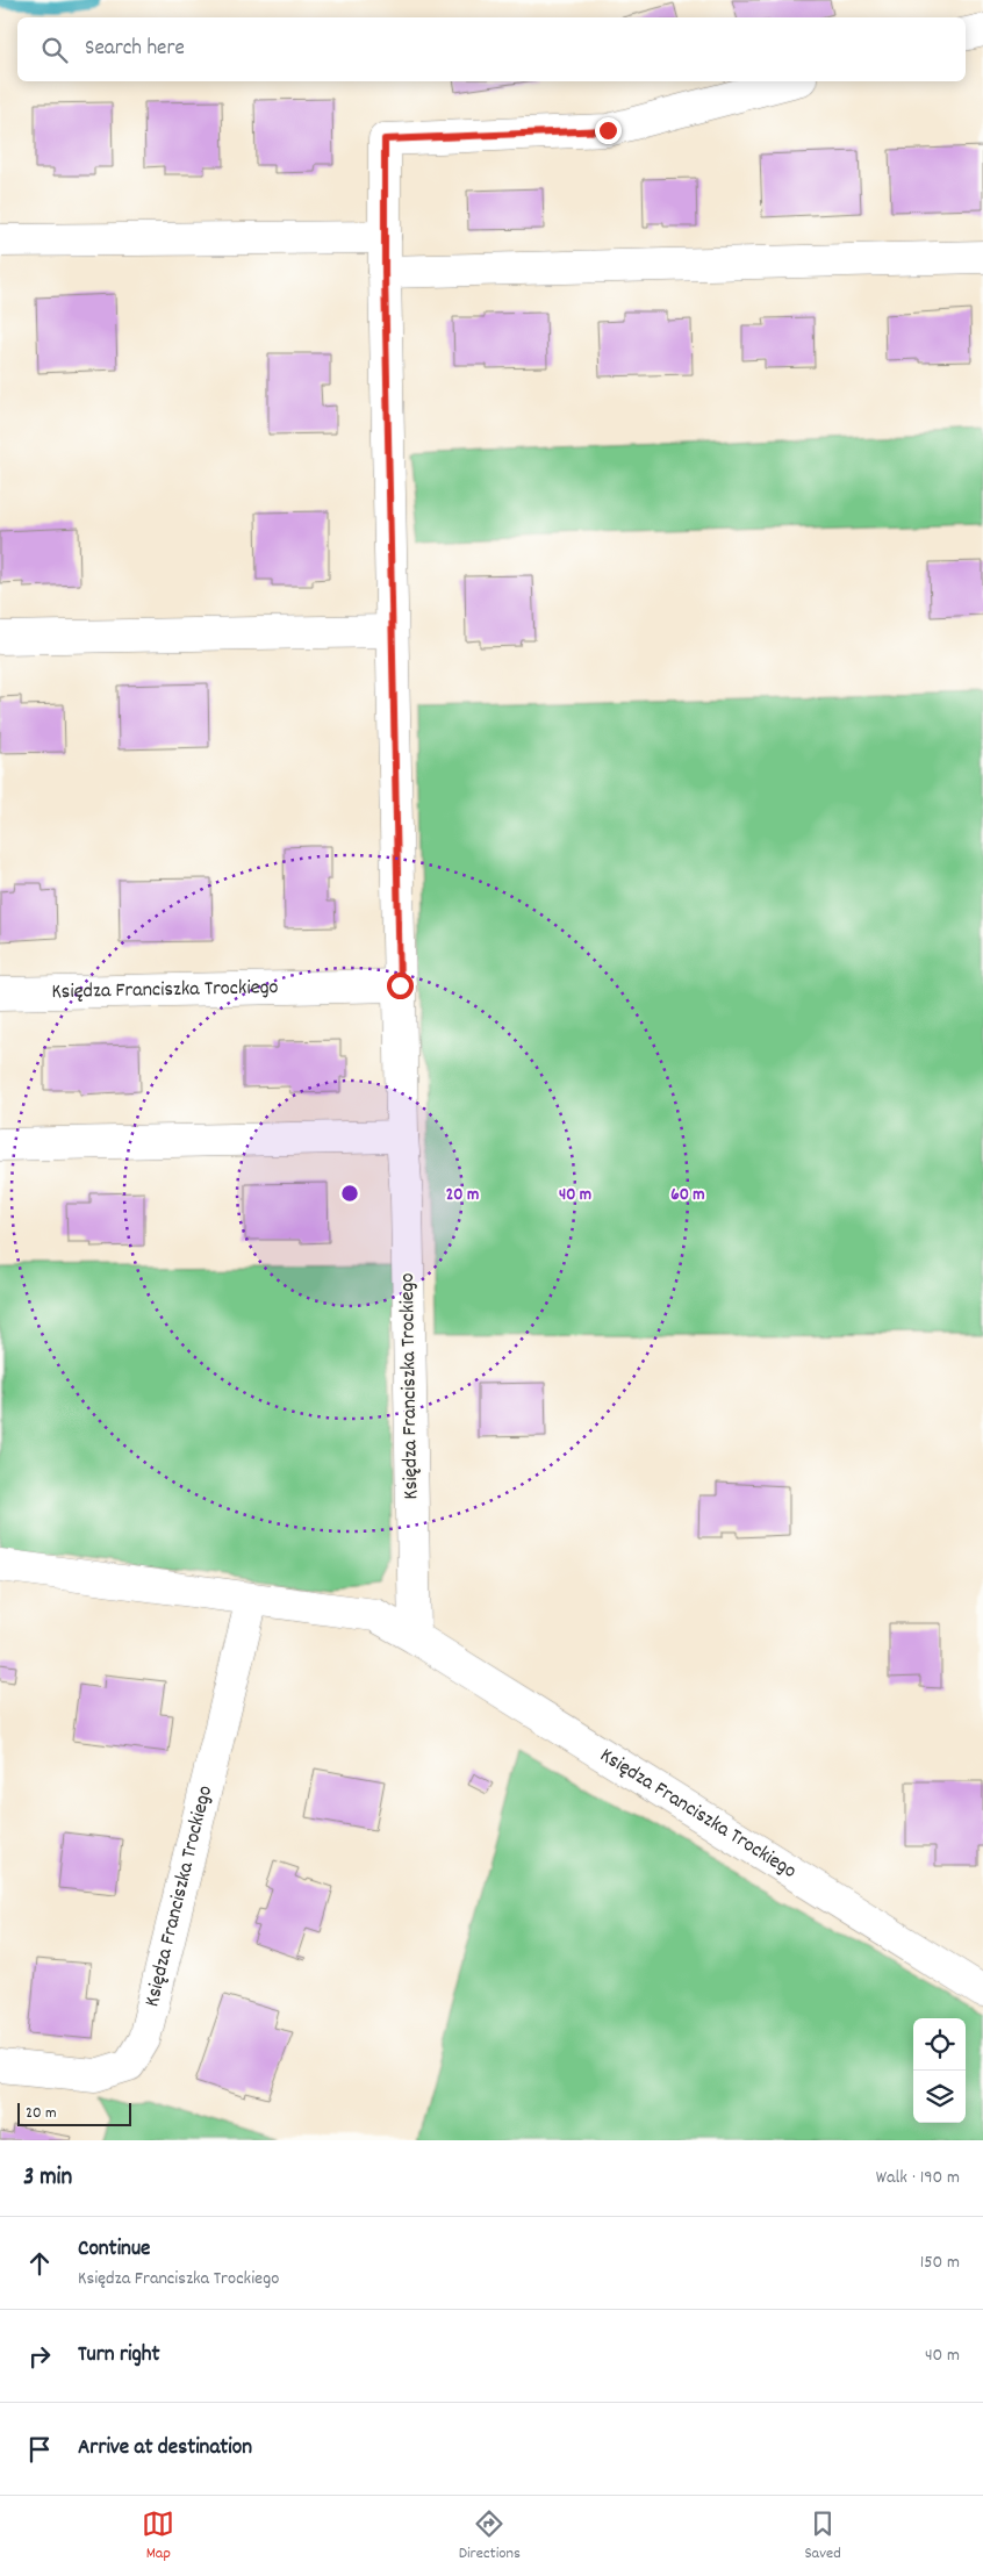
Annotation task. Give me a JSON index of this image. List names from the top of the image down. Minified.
{"streets":{"street":["Księdza Franciszka Trockiego"]},"scale_bar":"20 m","page":{"search":"Search here","scale":"20 m","heading":["3 min","Walk · 190 m"],"list":[["Continue","Księdza Franciszka Trockiego","150 m"],["Turn right","40 m"],"Arrive at destination"],"nav":["Map","Directions","Saved"]},"rings":["20 m","40 m","60 m"]}
